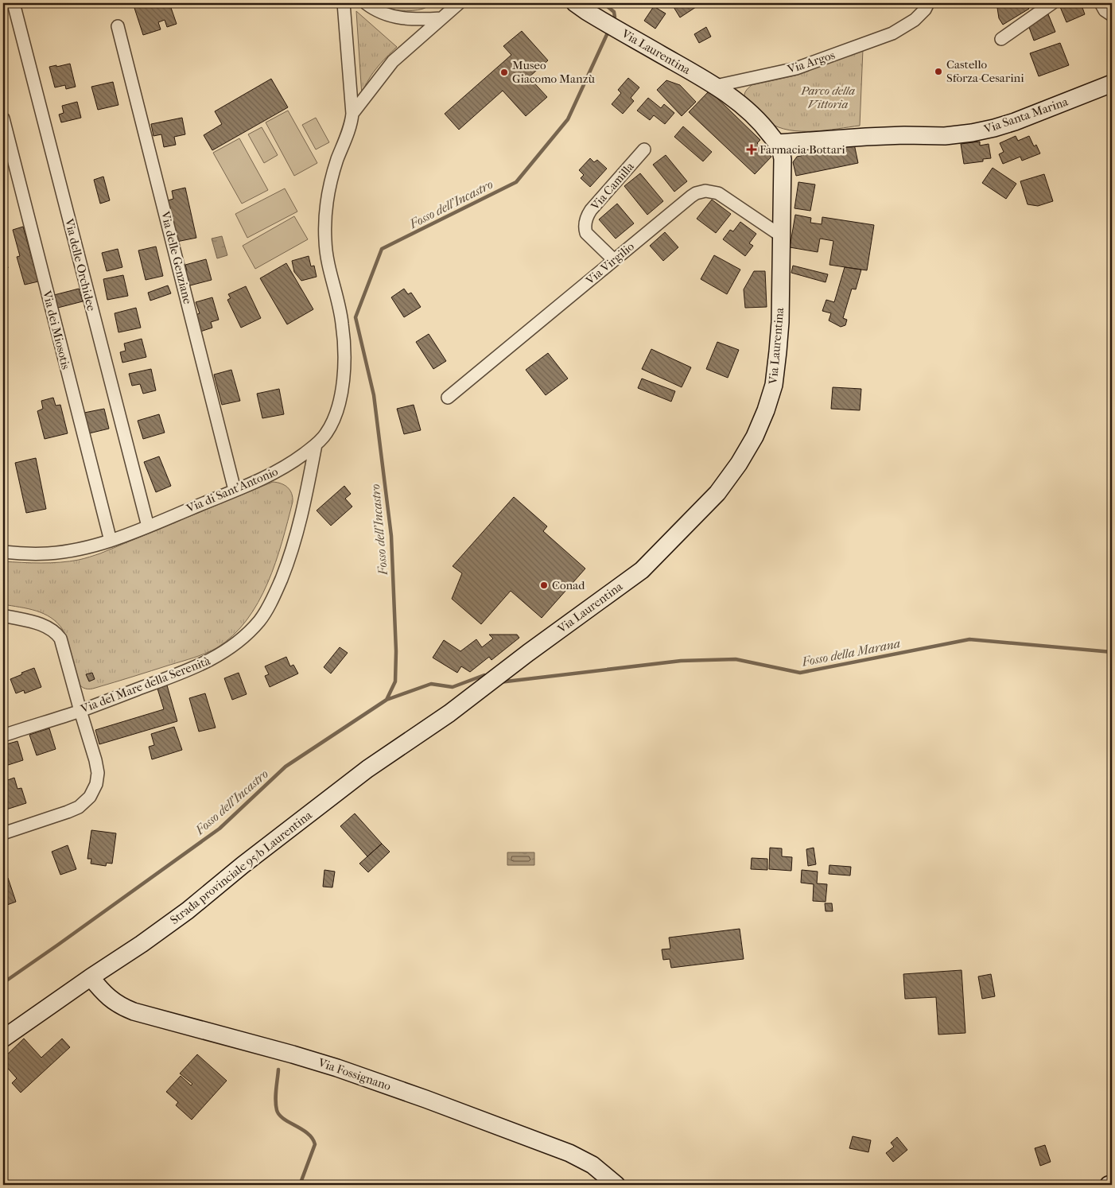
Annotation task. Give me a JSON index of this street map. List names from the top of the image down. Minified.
{"streets":{"main road":["Via Laurentina","Via Santa Marina","Strada provinciale 95/b Laurentina","Via Fossignano"],"street":["Via Argos","Via Camilla","Via delle Genziane","Via Virgilio","Via delle Orchidee","Via dei Miosotis","Via di Sant'Antonio","Via del Mare della Serenità"]},"crossings":[["Via Laurentina","Via Argos"],["Via Laurentina","Via Santa Marina"],["Via Laurentina","Via Virgilio"],["Via Laurentina","Strada provinciale 95/b Laurentina"],["Via Camilla","Via Virgilio"],["Via delle Genziane","Via di Sant'Antonio"],["Via delle Orchidee","Via di Sant'Antonio"],["Via dei Miosotis","Via di Sant'Antonio"],["Via di Sant'Antonio","Via del Mare della Serenità"],["Strada provinciale 95/b Laurentina","Via Fossignano"]],"water":["Fosso dell'Incastro","Fosso della Marana"],"parks":["Parco della Vittoria"],"places":{"other":["Castello Sforza-Cesarini","Museo Giacomo Manzù","Conad"],"health":["Farmacia Bottari"]}}
